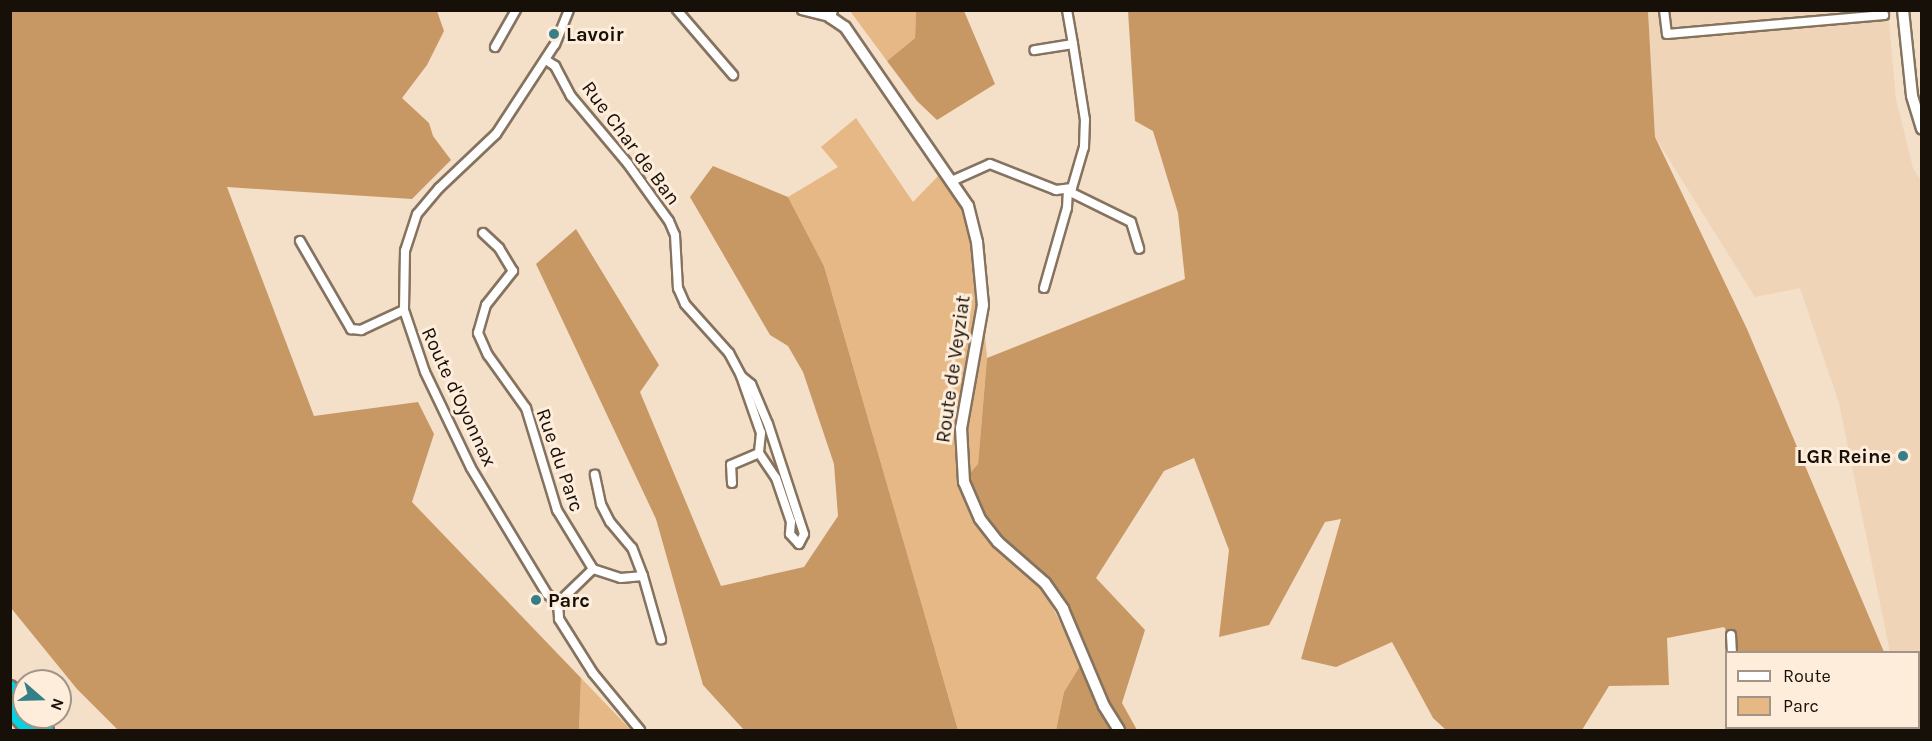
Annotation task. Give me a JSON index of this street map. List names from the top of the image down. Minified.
{"streets":{"street":["Rue Char de Ban","Route de Veyziat","Route d'Oyonnax","Rue du Parc"]},"crossings":[["Rue Char de Ban","Route d'Oyonnax"]],"places":["Lavoir","LGR Reine","Parc"],"legend":["Route","Parc"],"north":"right"}
